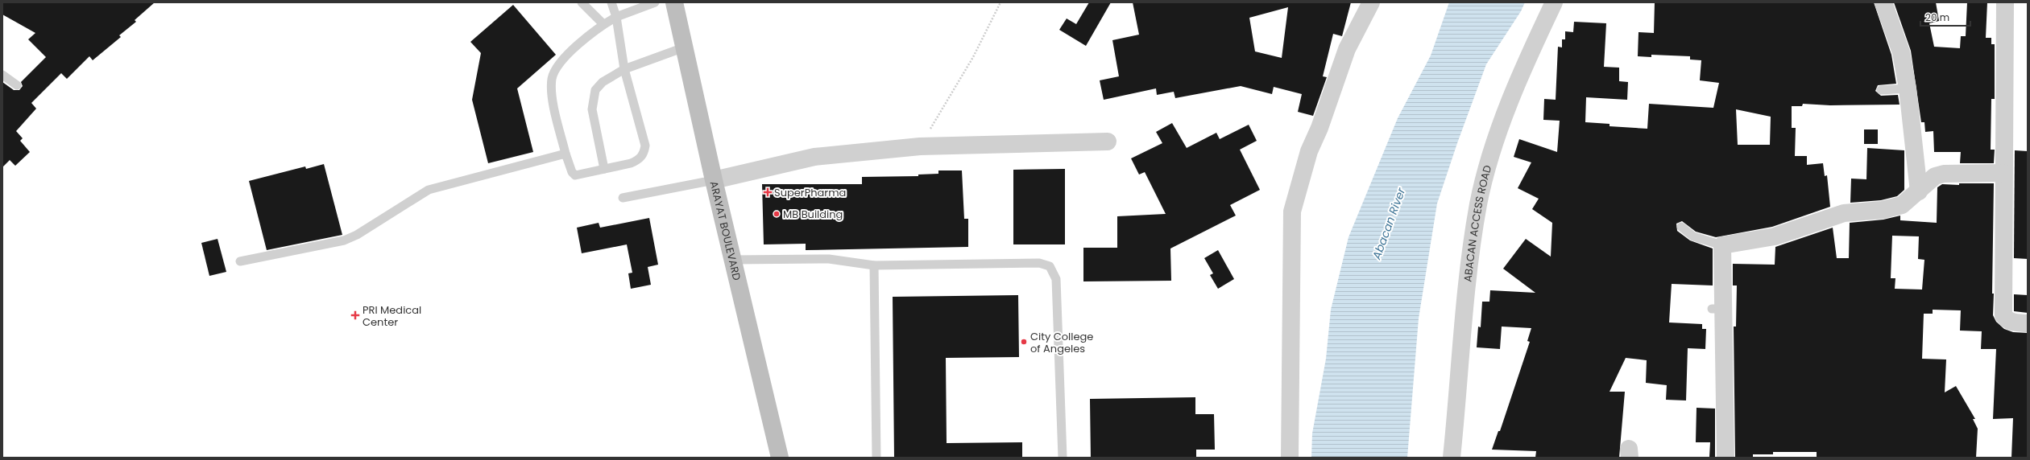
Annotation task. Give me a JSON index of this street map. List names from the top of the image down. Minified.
{"streets":{"main road":["ARAYAT BOULEVARD"],"street":["ABACAN ACCESS ROAD"]},"water":["Abacan River"],"places":{"health":["SuperPharma","PRI Medical Center"],"other":["MB Building","City College of Angeles"]},"scale_bar":"20 m"}
